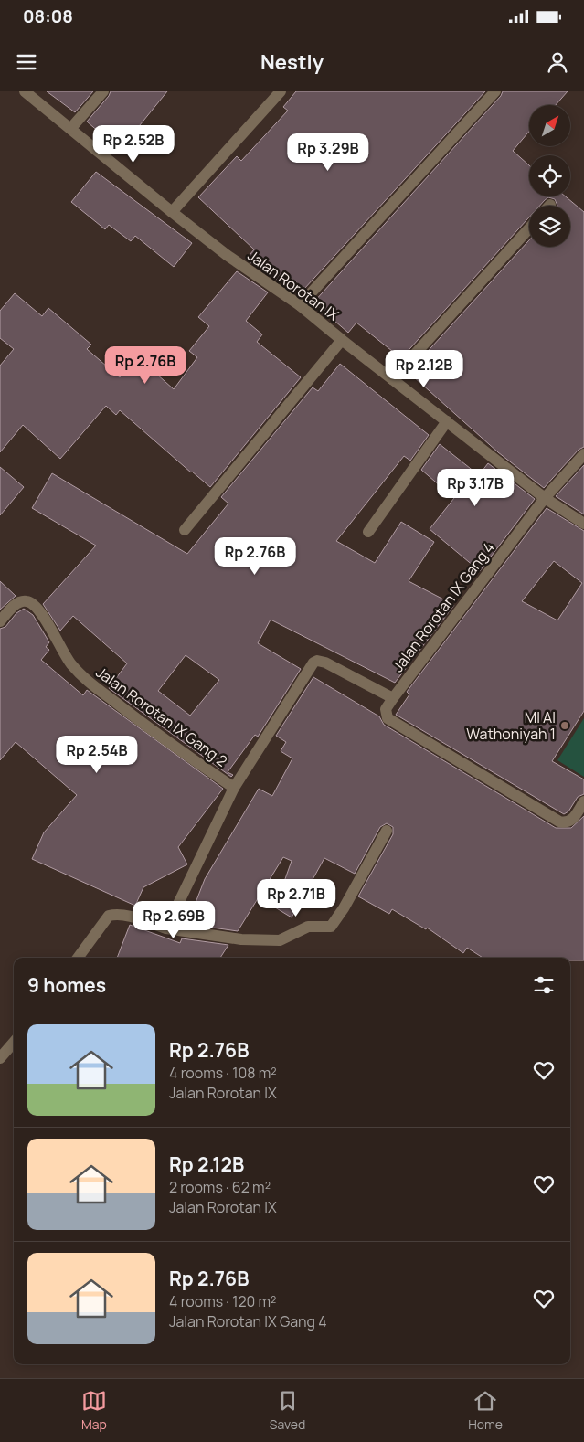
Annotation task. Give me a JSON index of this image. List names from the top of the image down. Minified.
{"streets":{"street":["Jalan Rorotan IX","Jalan Rorotan IX Gang 4","Jalan Rorotan IX Gang 2"]},"crossings":[["Jalan Rorotan IX","Jalan Rorotan IX Gang 4"]],"places":["MI Al Wathoniyah 1"],"north":"top right","page":{"status":"08:08","header":"Nestly","price":["Rp 2.52B","Rp 3.29B","Rp 2.76B","Rp 2.12B","Rp 3.17B","Rp 2.76B","Rp 2.54B","Rp 2.71B","Rp 2.69B"],"heading":"9 homes","list":[{"name":"Rp 2.76B","note":"4 rooms · 108 m² · Jalan Rorotan IX"},{"name":"Rp 2.12B","note":"2 rooms · 62 m² · Jalan Rorotan IX"},{"name":"Rp 2.76B","note":"4 rooms · 120 m² · Jalan Rorotan IX Gang 4"}],"tabs":["Map","Saved","Home"]}}
